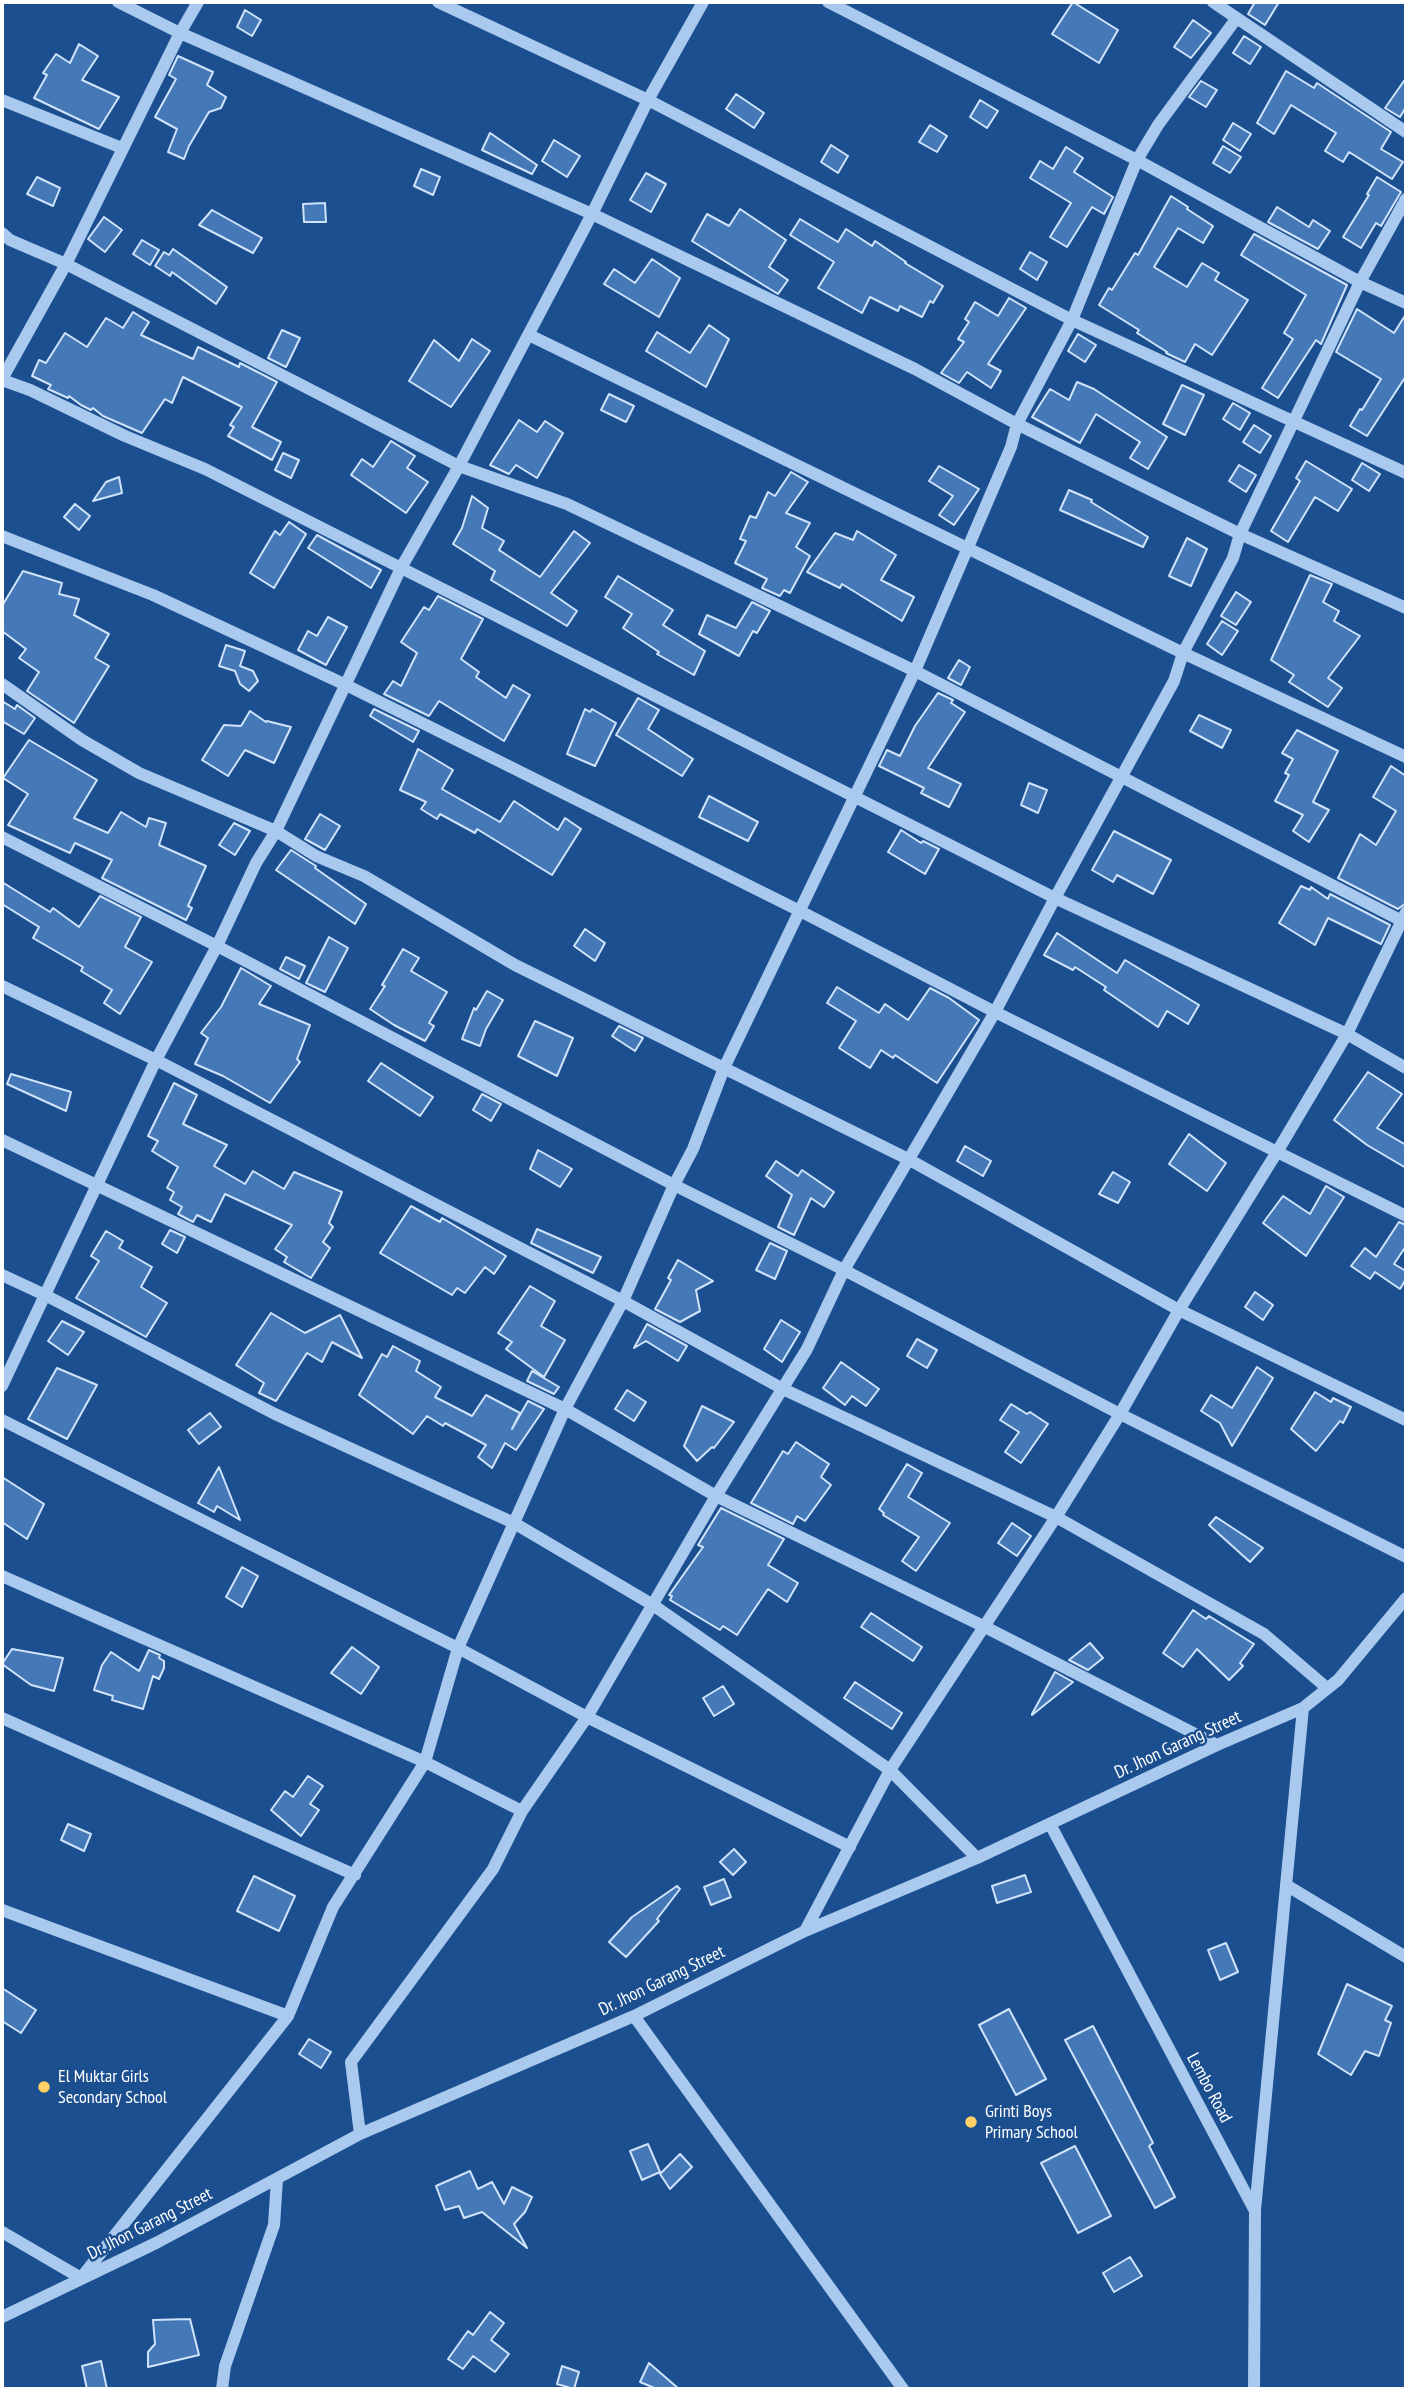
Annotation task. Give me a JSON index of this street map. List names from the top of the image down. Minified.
{"streets":{"street":["Dr. Jhon Garang Street","Lembo Road"]},"crossings":[["Dr. Jhon Garang Street","Lembo Road"]],"places":["El Muktar Girls Secondary School","Grinti Boys Primary School"]}
